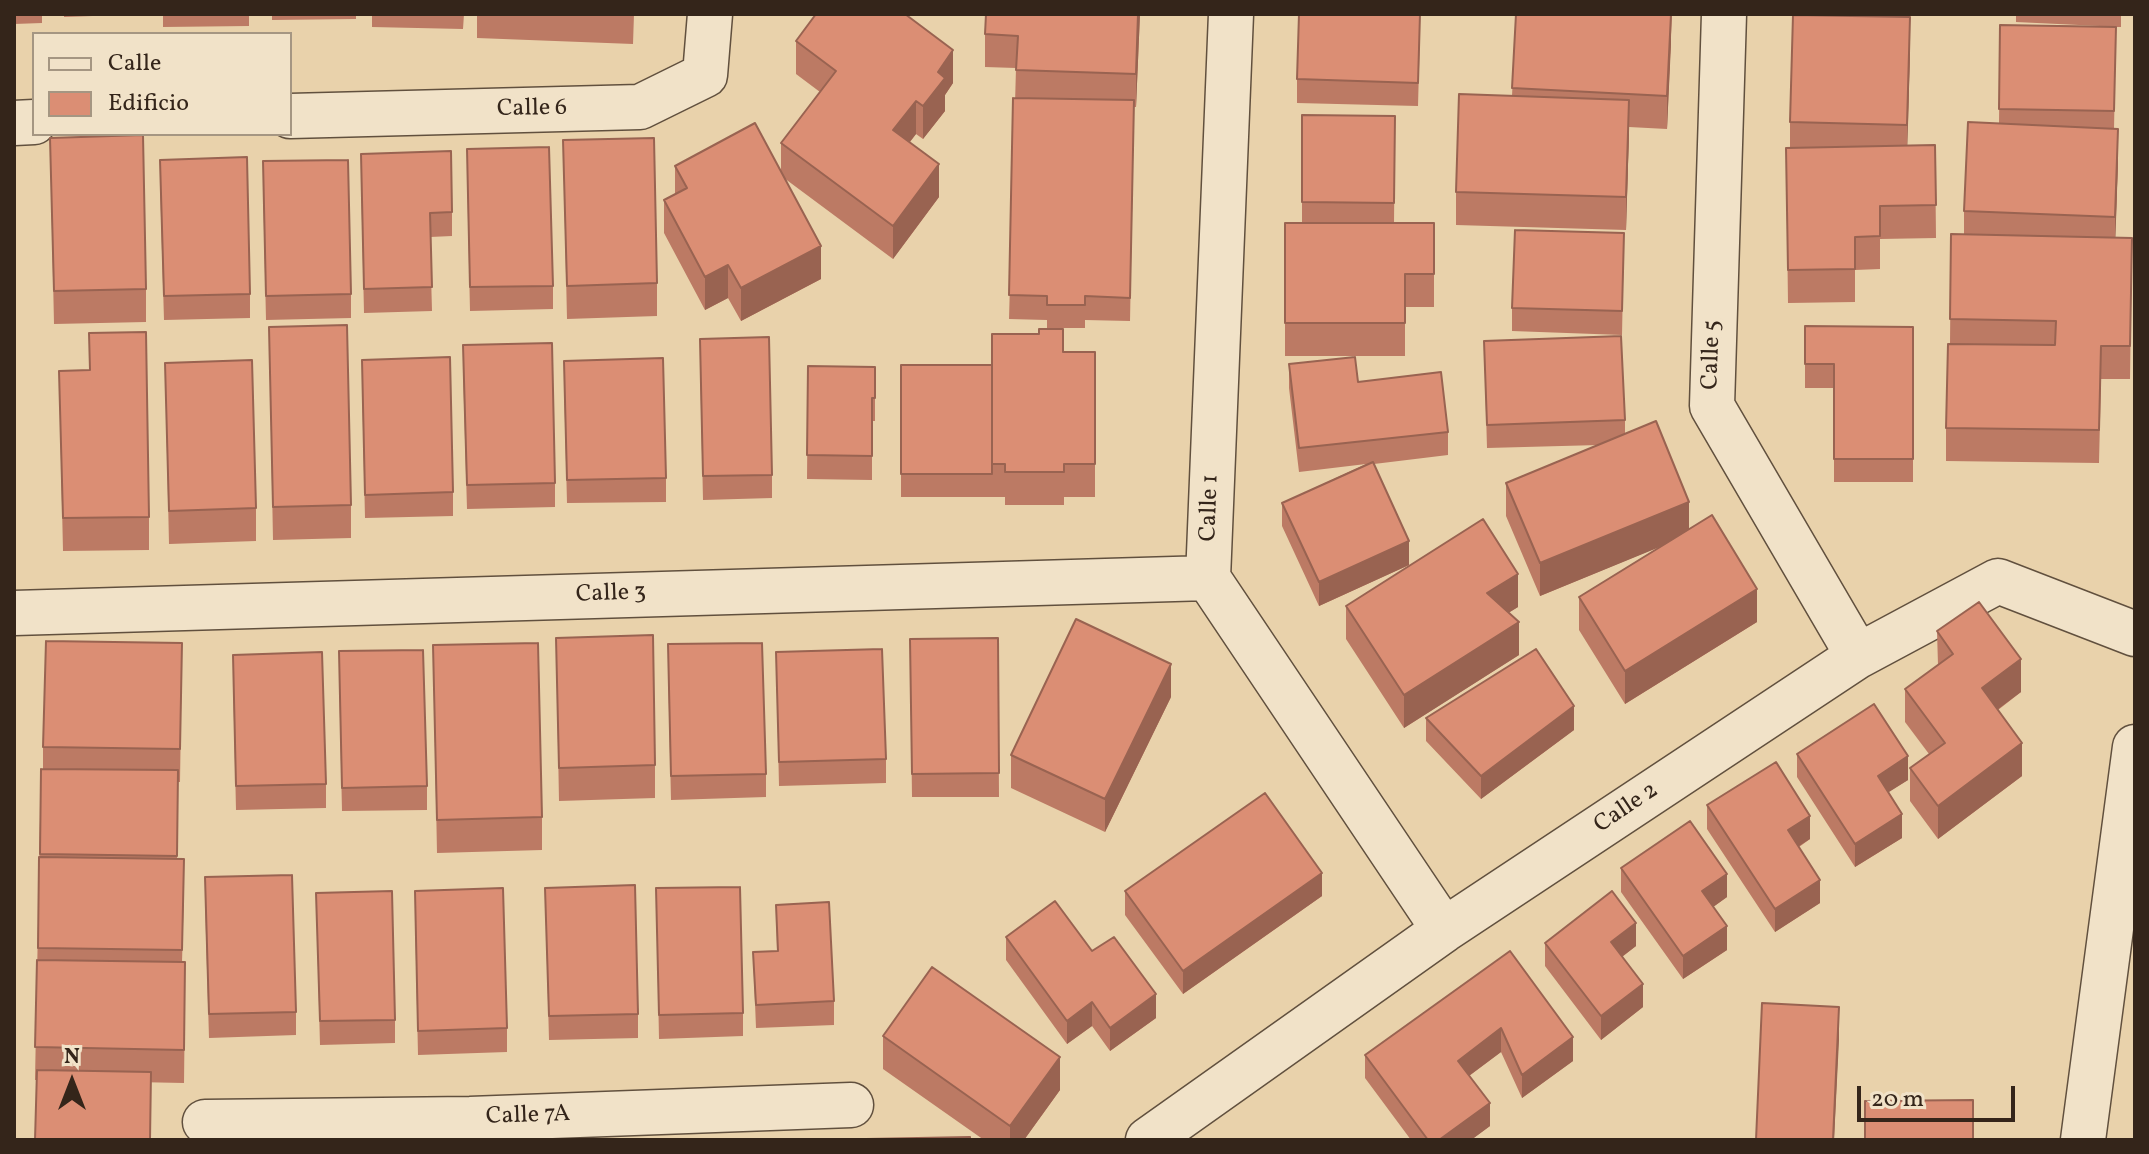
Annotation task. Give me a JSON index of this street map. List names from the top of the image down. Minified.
{"streets":{"street":["Calle 6","Calle 5","Calle 1","Calle 3","Calle 2","Calle 7A"]},"crossings":[["Calle 5","Calle 2"],["Calle 1","Calle 3"]],"legend":["Calle","Edificio"],"scale_bar":"20 m","north":"top"}
